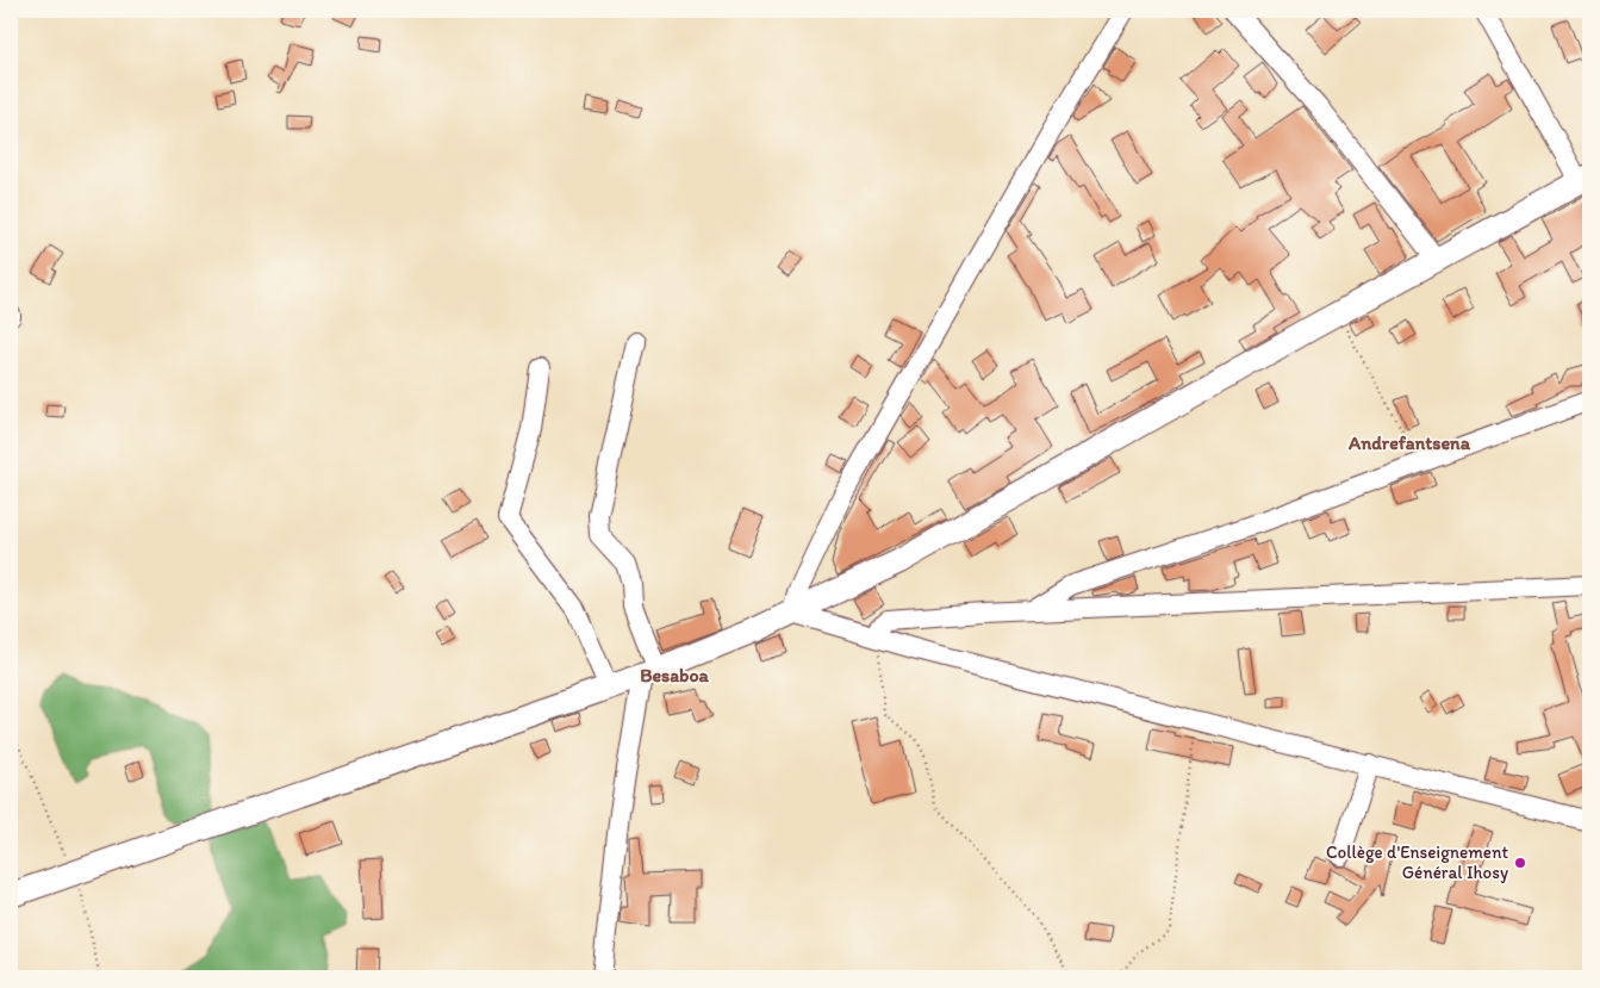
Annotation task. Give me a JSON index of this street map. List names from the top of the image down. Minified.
{"districts":["Andrefantsena","Besaboa"],"places":["Collège d'Enseignement Général Ihosy"]}
